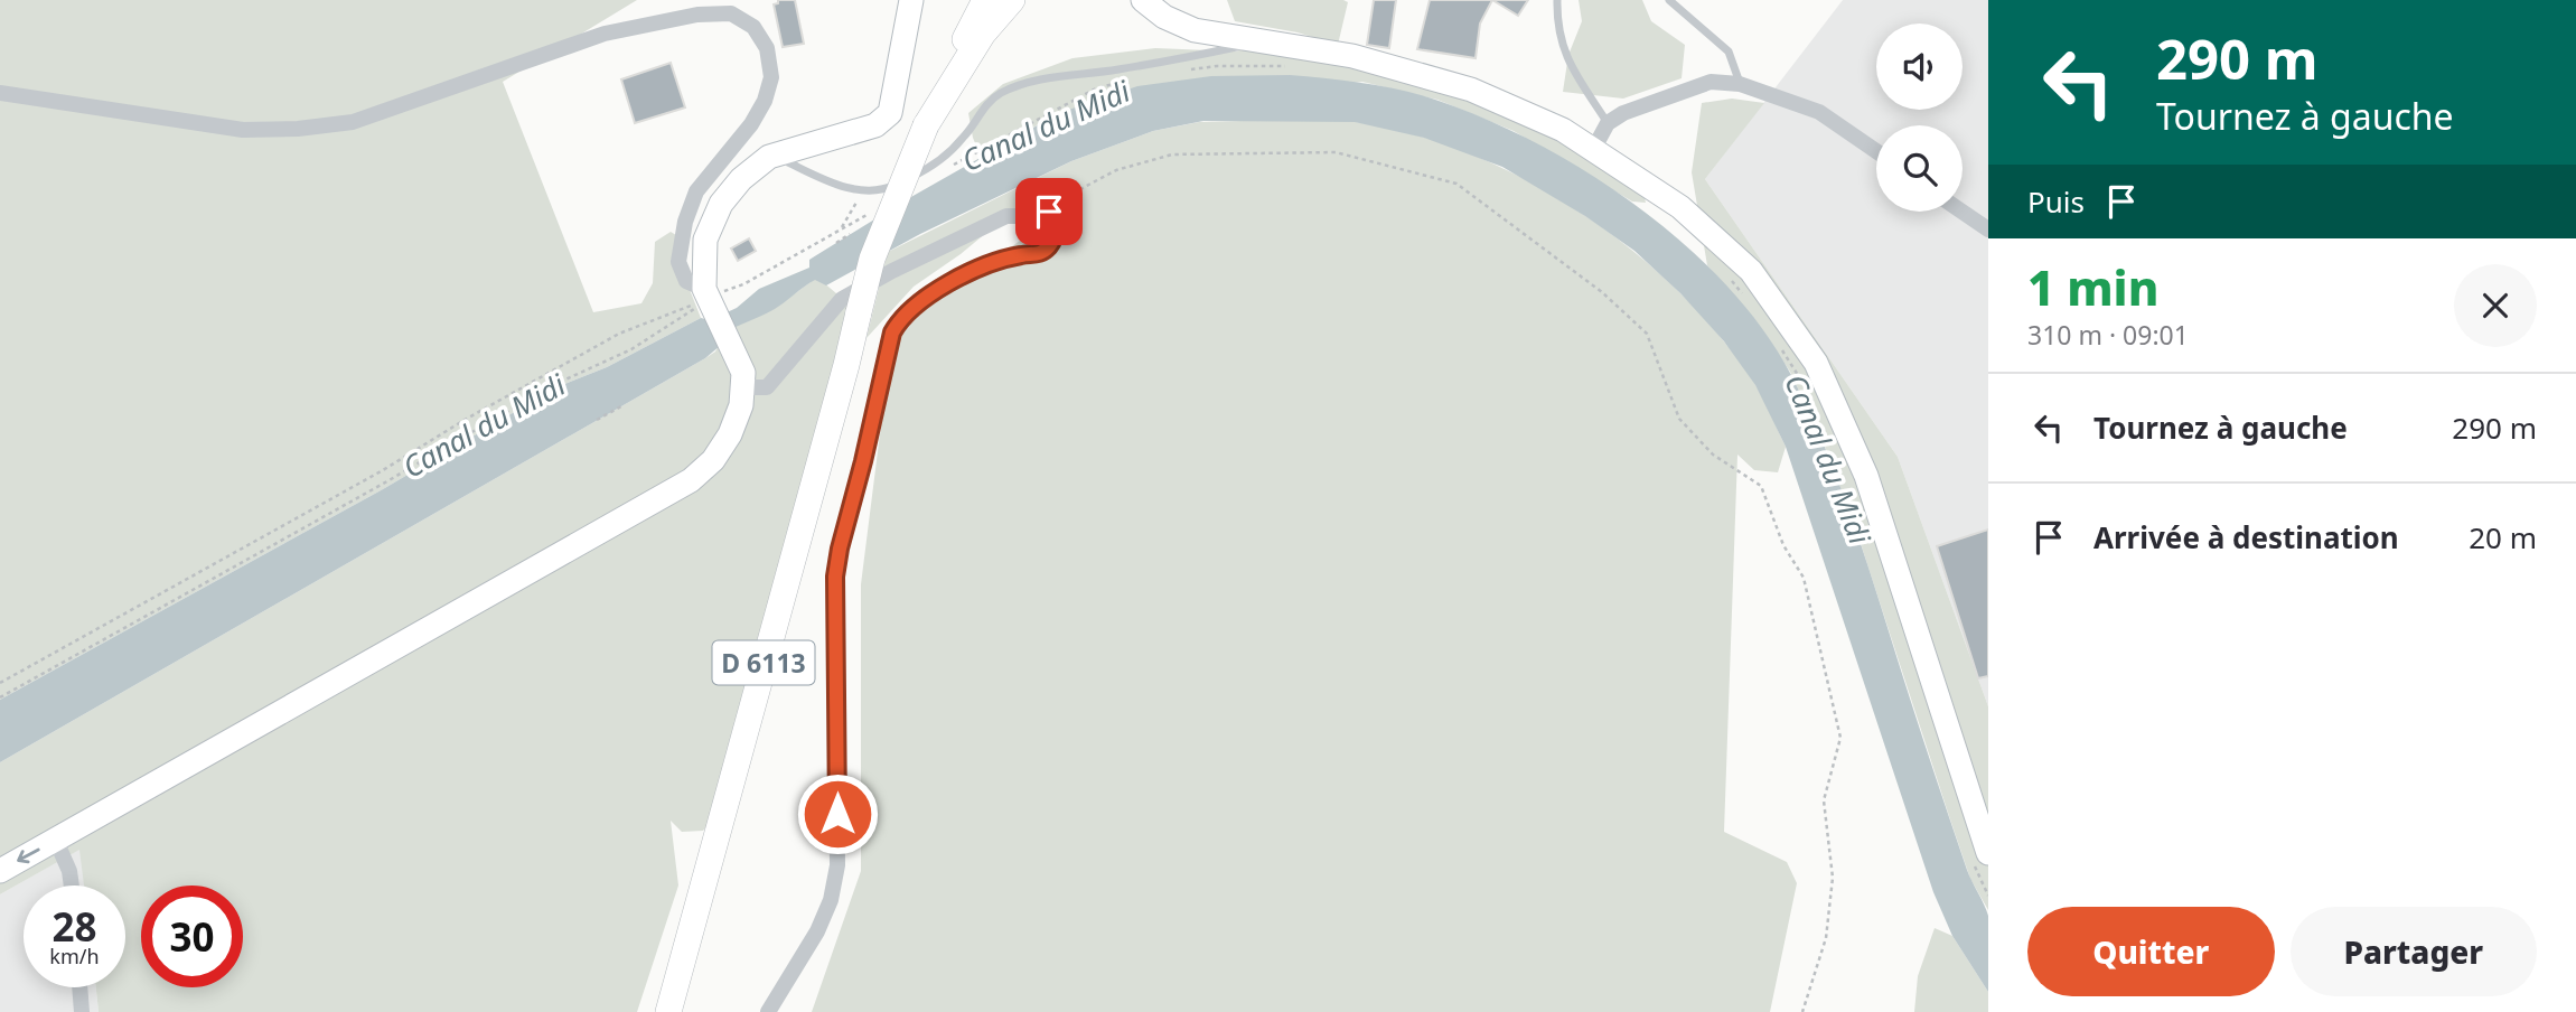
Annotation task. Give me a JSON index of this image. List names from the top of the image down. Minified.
{"streets":{"main road":["D 6113"]},"water":["Canal du Midi"],"page":{"turn":["290 m","Tournez à gauche"],"then":"Puis","heading":["1 min","310 m · 09:01"],"list":[{"name":"Tournez à gauche","value":"290 m"},{"name":"Arrivée à destination","value":"20 m"}],"speed":"28 km/h","limit":"30","buttons":["Quitter","Partager"]}}
